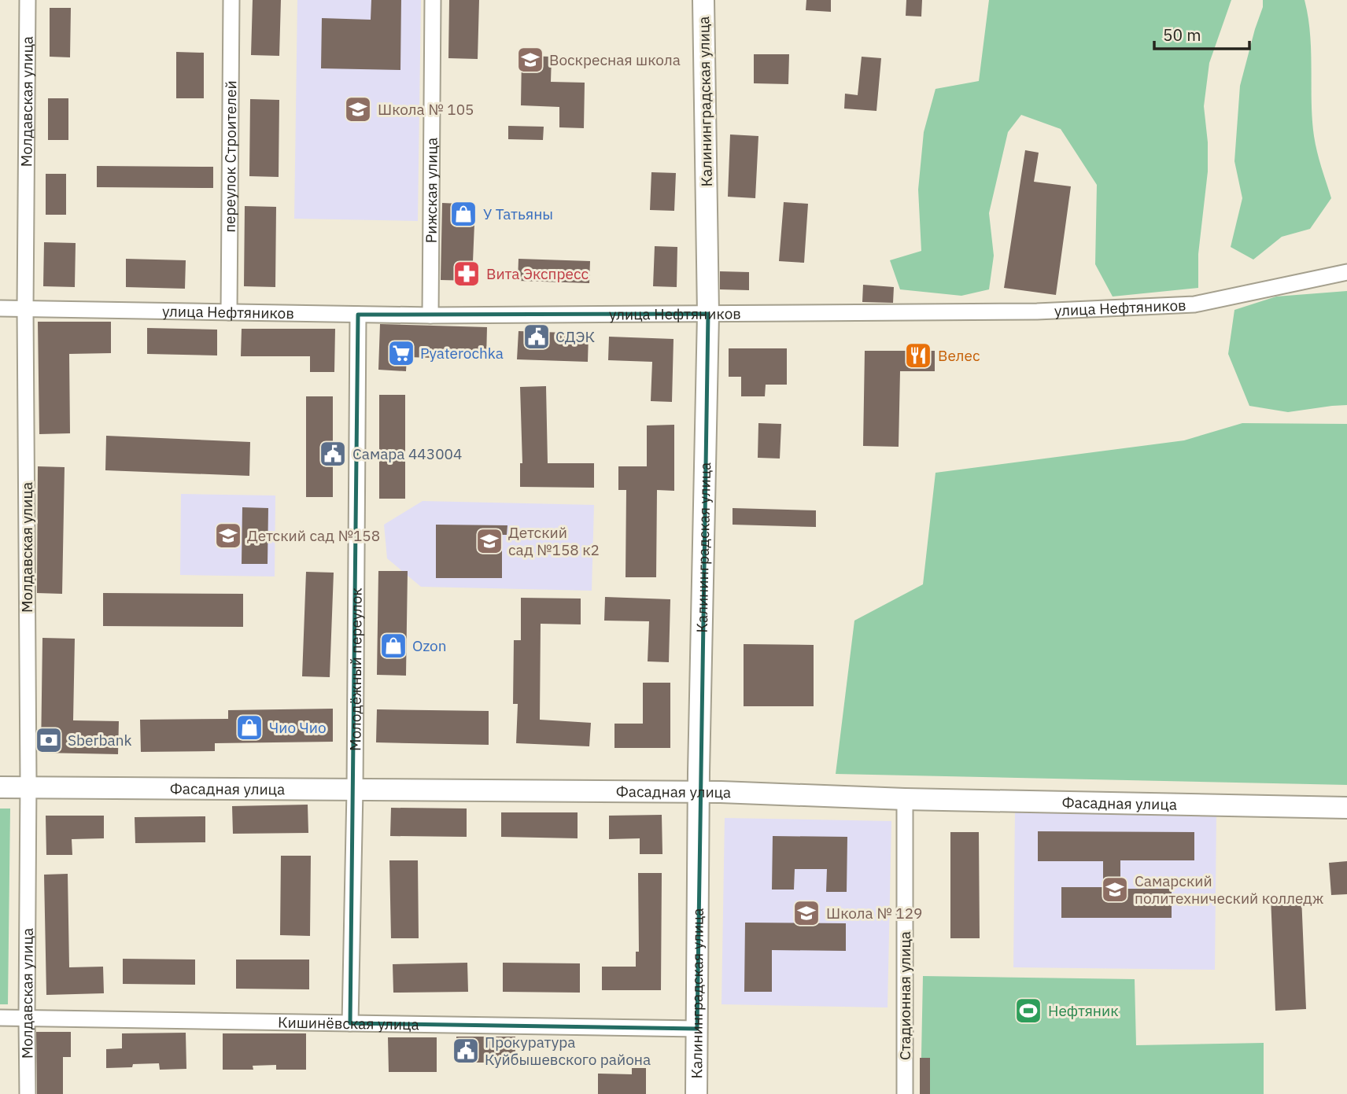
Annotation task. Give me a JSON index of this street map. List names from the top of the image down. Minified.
{"streets":{"main road":["Калининградская улица","Фасадная улица"],"street":["Молдавская улица","переулок Строителей","Рижская улица","улица Нефтяников","Молодёжный переулок","Стадионная улица","Кишинёвская улица"]},"crossings":[["Молдавская улица","улица Нефтяников"],["Молдавская улица","Фасадная улица"],["Молдавская улица","Кишинёвская улица"],["Калининградская улица","улица Нефтяников"],["Калининградская улица","Фасадная улица"],["Калининградская улица","Кишинёвская улица"],["переулок Строителей","улица Нефтяников"],["Рижская улица","улица Нефтяников"],["улица Нефтяников","Молодёжный переулок"],["Молодёжный переулок","Фасадная улица"],["Молодёжный переулок","Кишинёвская улица"],["Фасадная улица","Стадионная улица"]],"places":{"school or university":["Воскресная школа","Школа № 105","Детский сад №158","Детский сад №158 к2","Самарский политехнический колледж","Школа № 129"],"shop":["У Татьяны","Ozon","Чио Чио"],"pharmacy":["Вита Экспресс"],"public building":["СДЭК","Самара 443004","Прокуратура Куйбышевского района"],"supermarket":["Pyaterochka"],"restaurant":["Велес"],"bank":["Sberbank"],"sports":["Нефтяник"]},"scale_bar":"50 m"}
